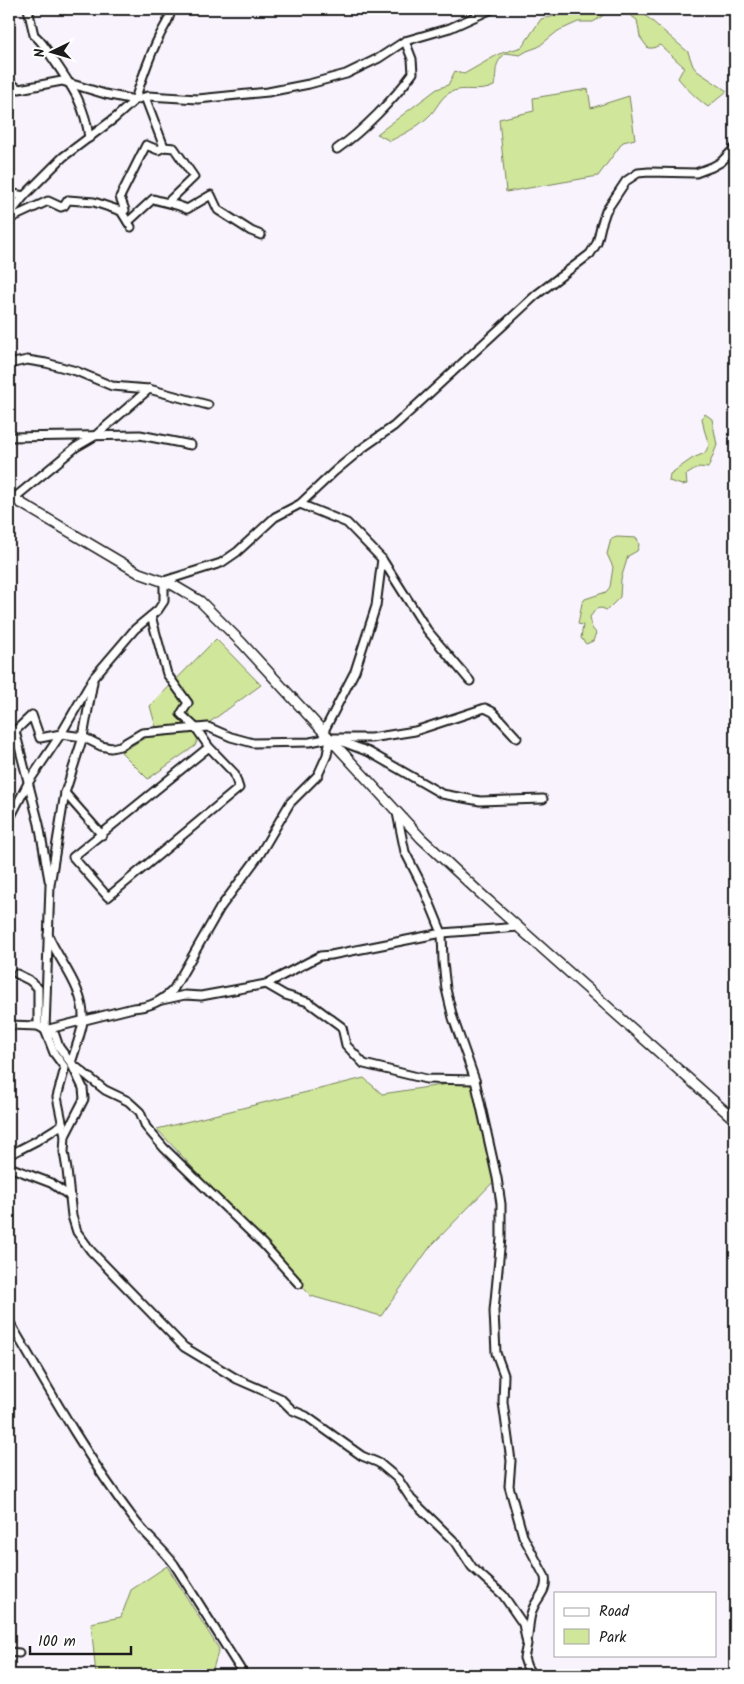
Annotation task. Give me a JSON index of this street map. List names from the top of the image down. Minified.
{"legend":["Road","Park"],"scale_bar":"100 m","north":"left"}
